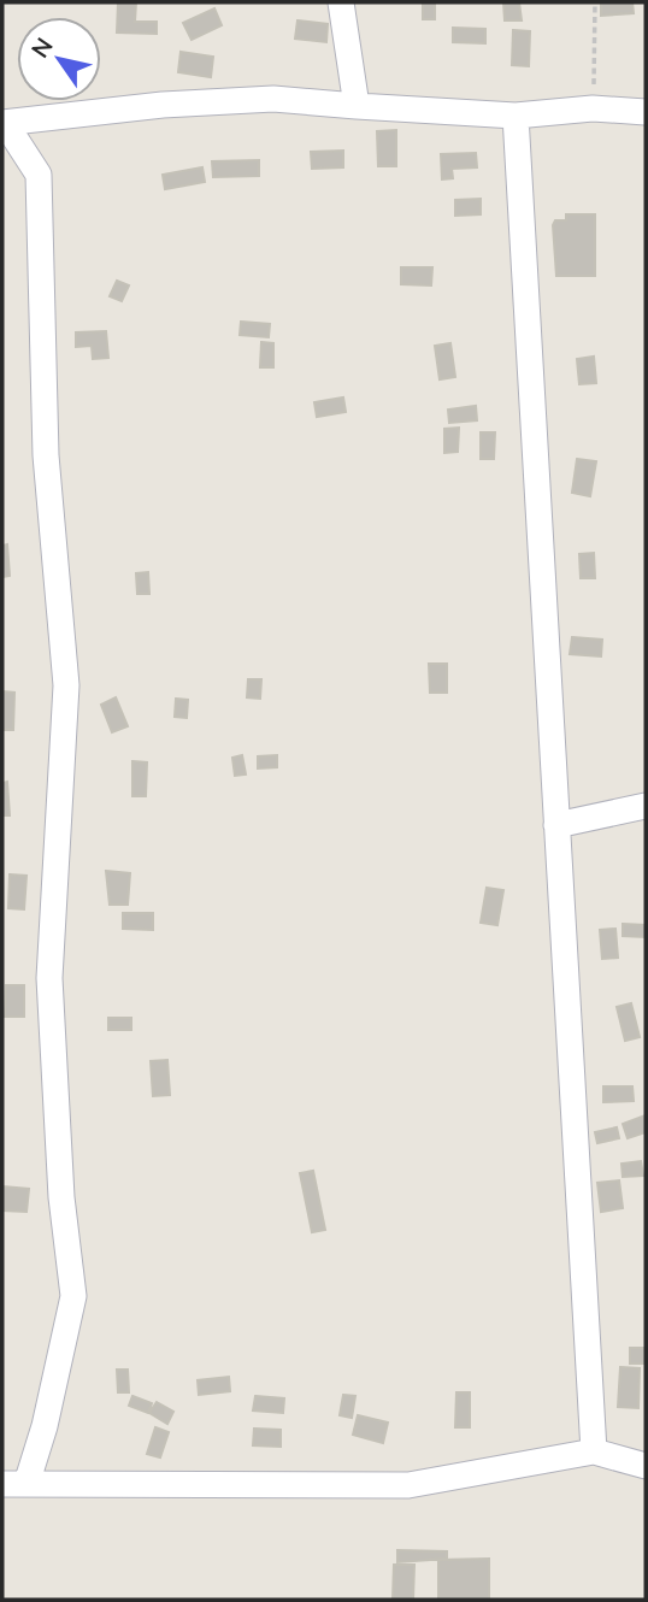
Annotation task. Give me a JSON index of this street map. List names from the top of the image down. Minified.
{"north":"top left"}
